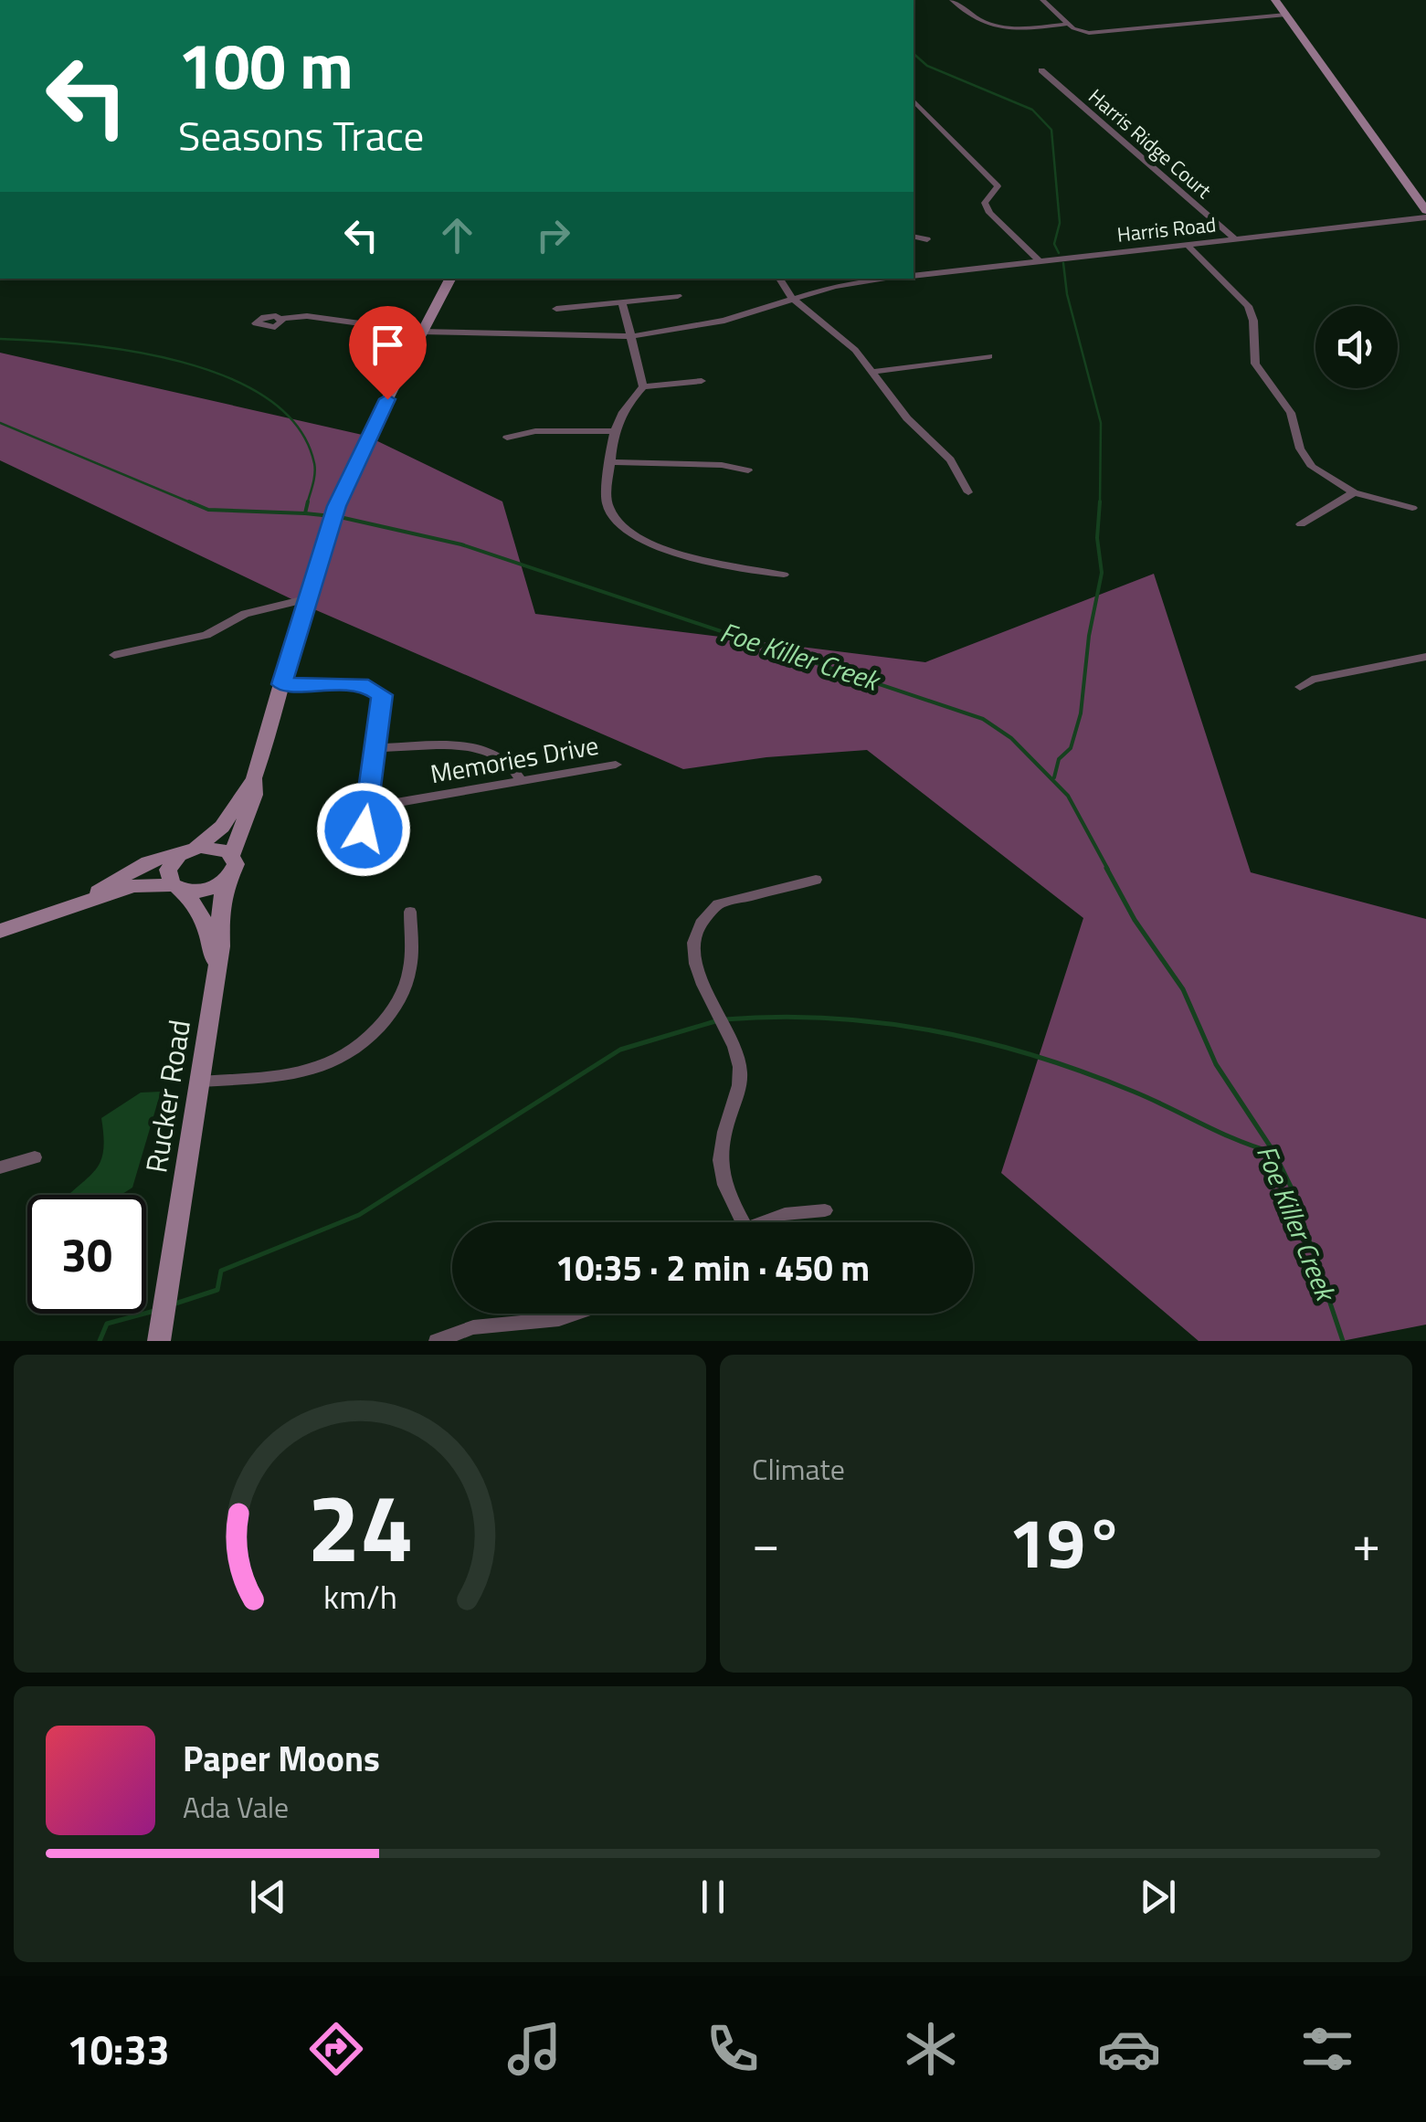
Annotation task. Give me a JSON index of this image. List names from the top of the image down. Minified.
{"streets":{"main road":["Rucker Road"],"street":["Harris Ridge Court","Harris Road","Memories Drive"]},"crossings":[["Harris Ridge Court","Harris Road"]],"water":["Foe Killer Creek"],"page":{"turn":["100 m","Seasons Trace"],"limit":"30","trip":"10:35 · 2 min · 450 m","tile":"Climate","heat":["−","19°","+"],"song":["Paper Moons","Ada Vale"],"tabs":"10:33","gauge":["24","km/h"]}}
